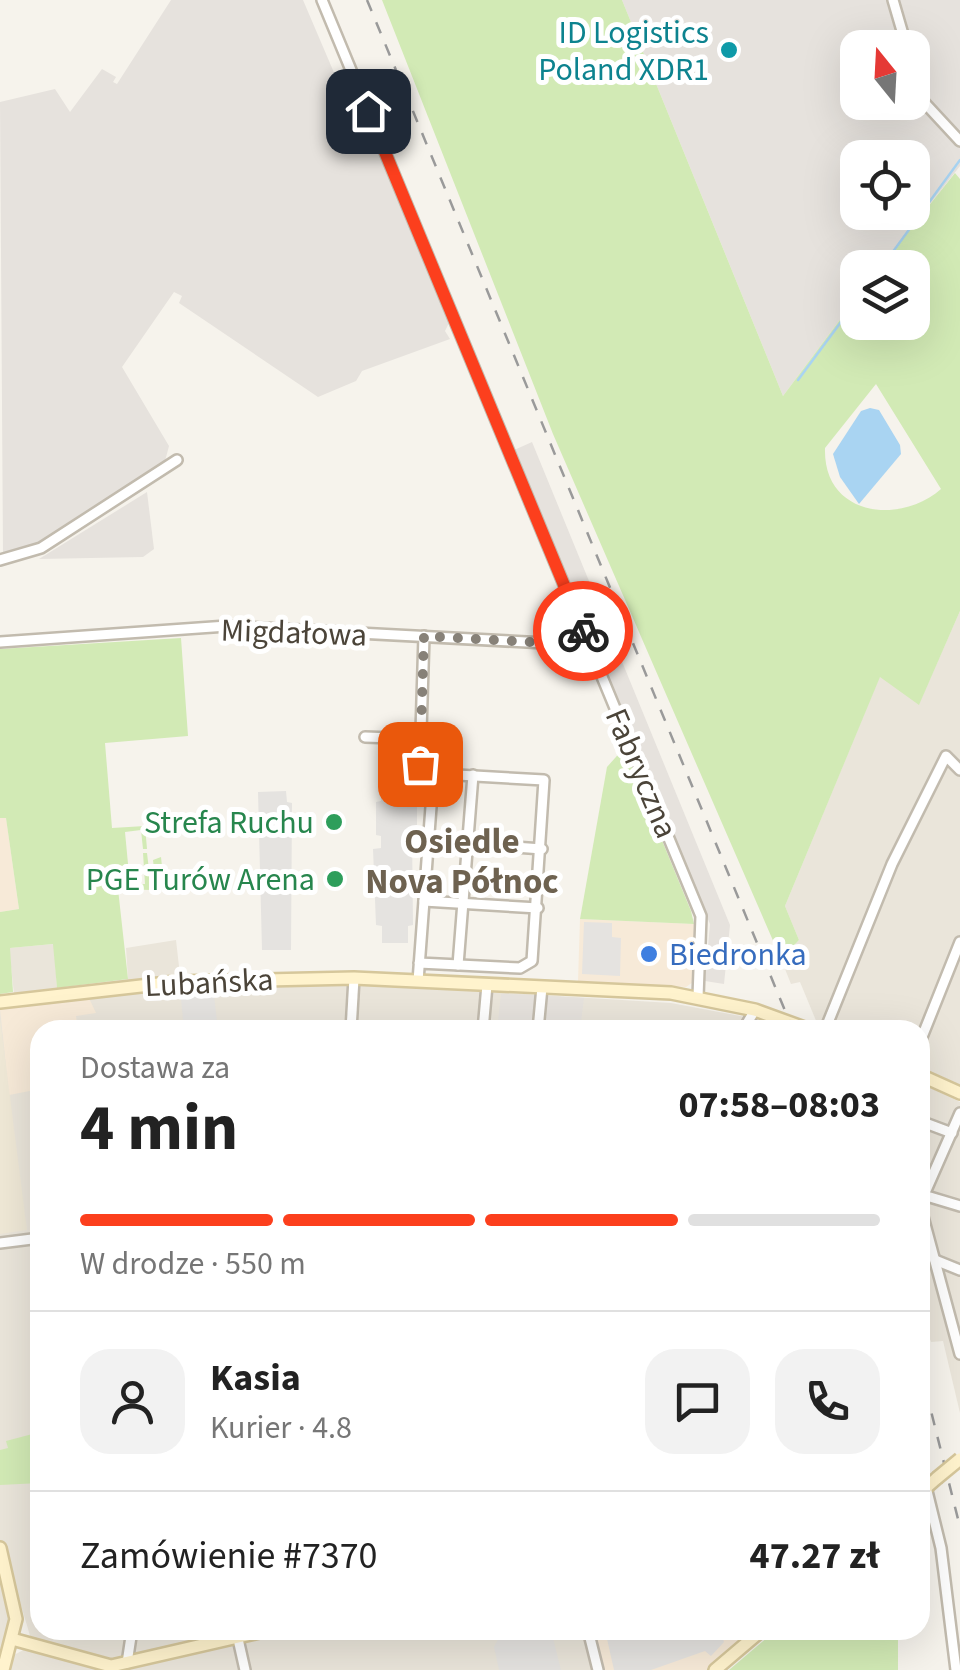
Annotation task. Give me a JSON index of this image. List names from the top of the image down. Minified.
{"streets":{"main road":["Lubańska"],"street":["Migdałowa","Fabryczna"]},"crossings":[["Migdałowa","Fabryczna"],["Fabryczna","Lubańska"]],"districts":["Osiedle Nova Północ"],"places":["ID Logistics Poland XDR1","Strefa Ruchu","PGE Turów Arena","Biedronka"],"north":"top","page":{"heading":["4 min","Dostawa za","07:58–08:03"],"panel":["Kasia","Kurier · 4.8","Zamówienie #7370","47.27 zł"],"bar":"W drodze · 550 m"}}
